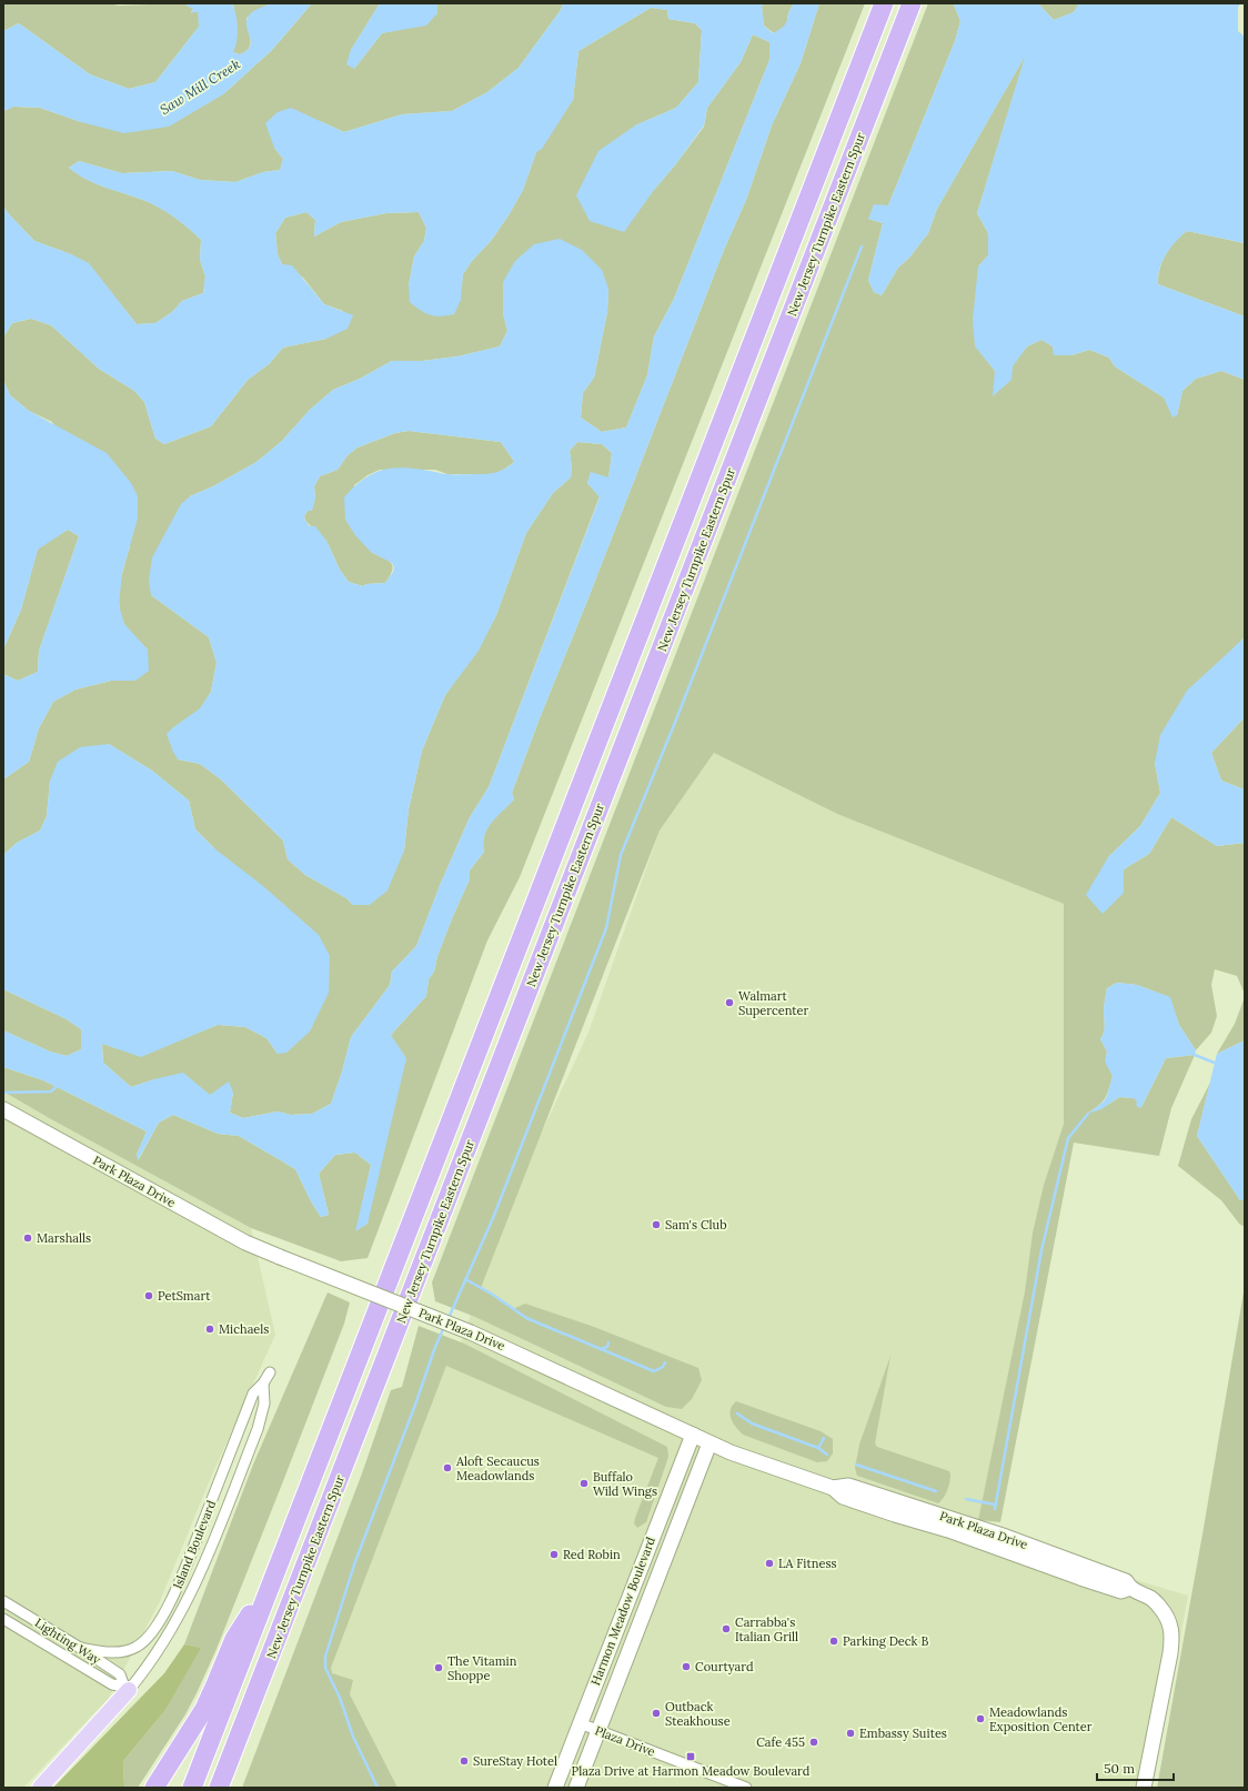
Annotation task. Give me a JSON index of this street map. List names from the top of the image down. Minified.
{"streets":{"highway":["New Jersey Turnpike Eastern Spur"],"street":["Park Plaza Drive","Island Boulevard","Harmon Meadow Boulevard","Lighting Way","Plaza Drive"]},"crossings":[["Park Plaza Drive","Harmon Meadow Boulevard"],["Island Boulevard","Lighting Way"],["Harmon Meadow Boulevard","Plaza Drive"]],"water":["Saw Mill Creek"],"places":{"other":["Walmart Supercenter","Sam's Club","Marshalls","PetSmart","Michaels","Aloft Secaucus Meadowlands","Buffalo Wild Wings","Red Robin","LA Fitness","Carrabba's Italian Grill","Parking Deck B","Courtyard","The Vitamin Shoppe","Outback Steakhouse","Meadowlands Exposition Center","Embassy Suites","Cafe 455","SureStay Hotel"],"transit":["Plaza Drive at Harmon Meadow Boulevard"]},"scale_bar":"50 m"}
